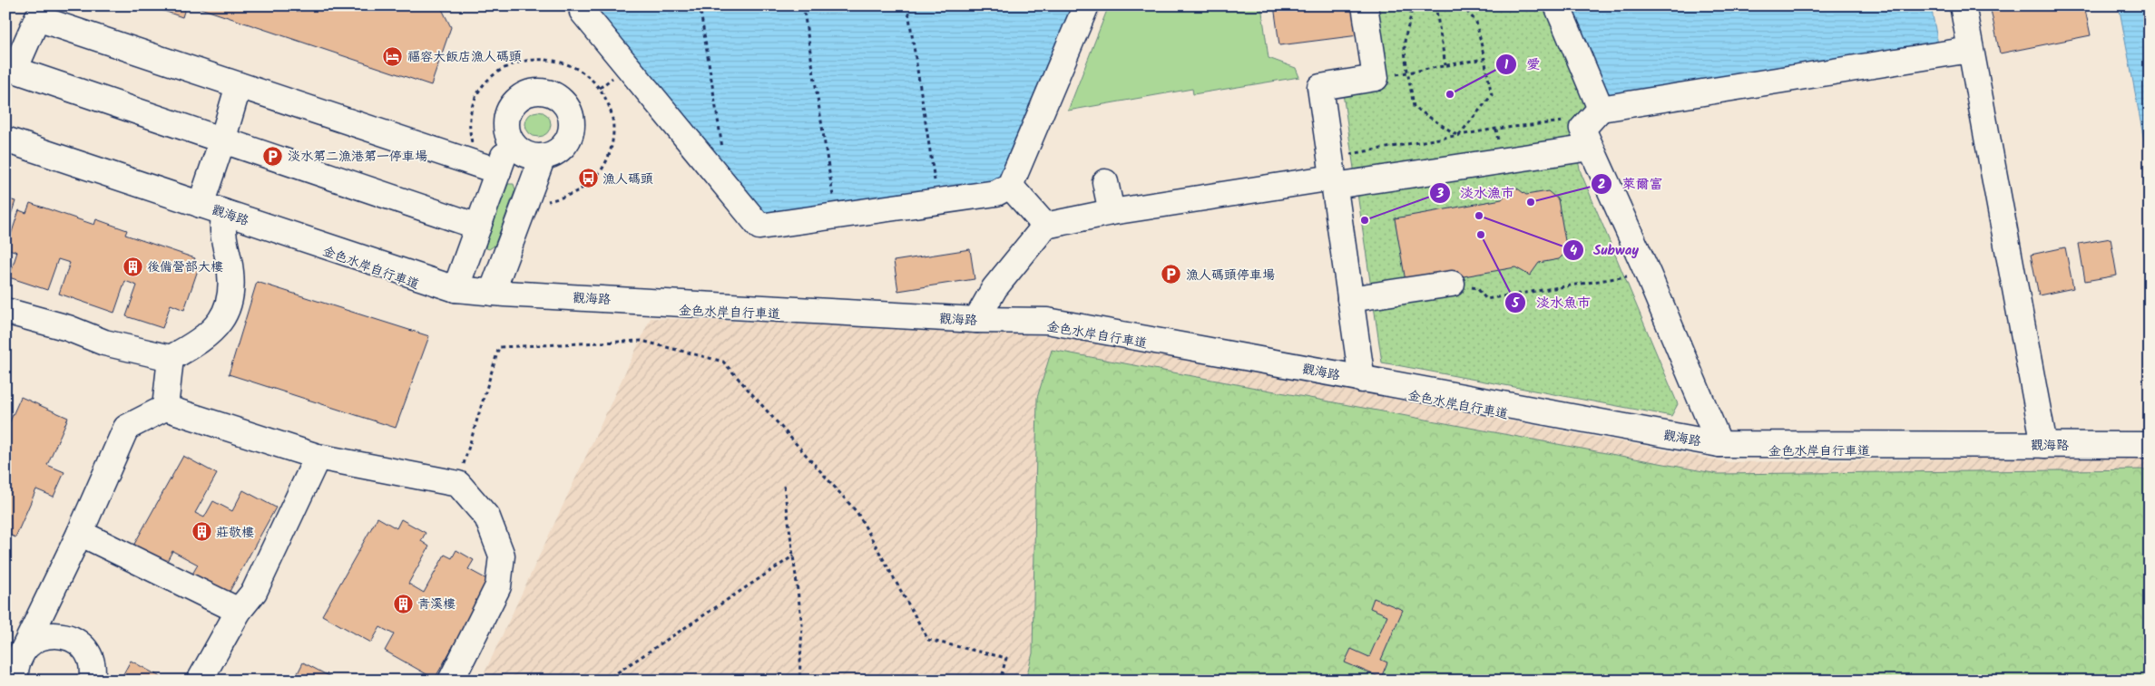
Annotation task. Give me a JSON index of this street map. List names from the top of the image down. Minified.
{"streets":{"street":["觀海路"]},"places":{"hotel":["福容大飯店漁人碼頭"],"other":["愛","萊爾富","Subway","淡水漁市","淡水魚市"],"parking":["淡水第二漁港第一停車場","漁人碼頭停車場"],"bus stop":["漁人碼頭"],"building":["後備營部大樓","莊敬樓","青溪樓"]}}
